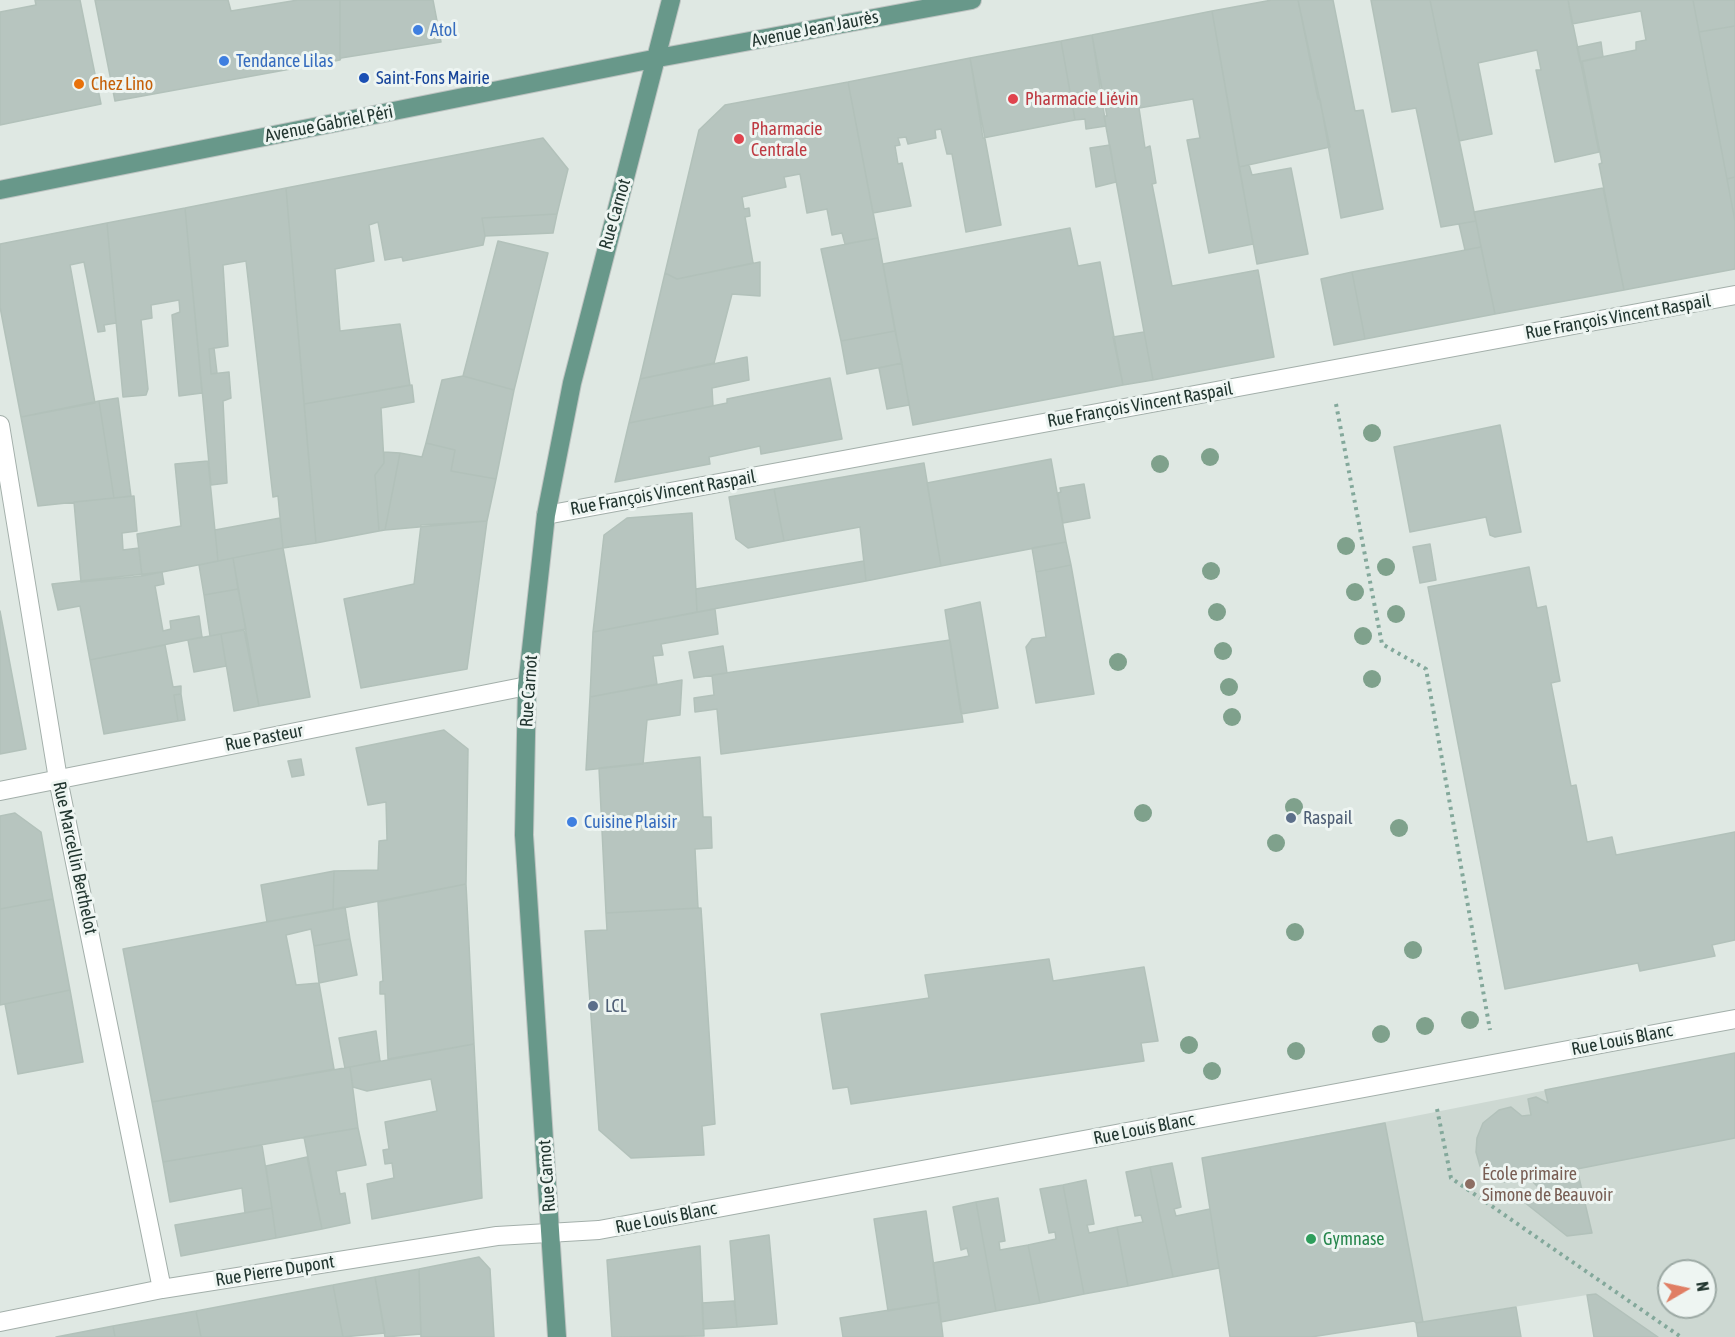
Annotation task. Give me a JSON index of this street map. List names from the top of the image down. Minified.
{"streets":{"main road":["Avenue Jean Jaurès","Avenue Gabriel Péri","Rue Carnot"],"street":["Rue François Vincent Raspail","Rue Pasteur","Rue Marcellin Berthelot","Rue Louis Blanc","Rue Pierre Dupont"]},"crossings":[["Avenue Jean Jaurès","Avenue Gabriel Péri"],["Avenue Jean Jaurès","Rue Carnot"],["Avenue Gabriel Péri","Rue Carnot"],["Rue Carnot","Rue François Vincent Raspail"],["Rue Carnot","Rue Pasteur"],["Rue Carnot","Rue Louis Blanc"],["Rue Carnot","Rue Pierre Dupont"],["Rue Pasteur","Rue Marcellin Berthelot"],["Rue Marcellin Berthelot","Rue Pierre Dupont"],["Rue Louis Blanc","Rue Pierre Dupont"]],"places":["Atol","Tendance Lilas","Saint-Fons Mairie","Chez Lino","Pharmacie Liévin","Pharmacie Centrale","Raspail","Cuisine Plaisir","LCL","École primaire Simone de Beauvoir","Gymnase"],"north":"right"}
